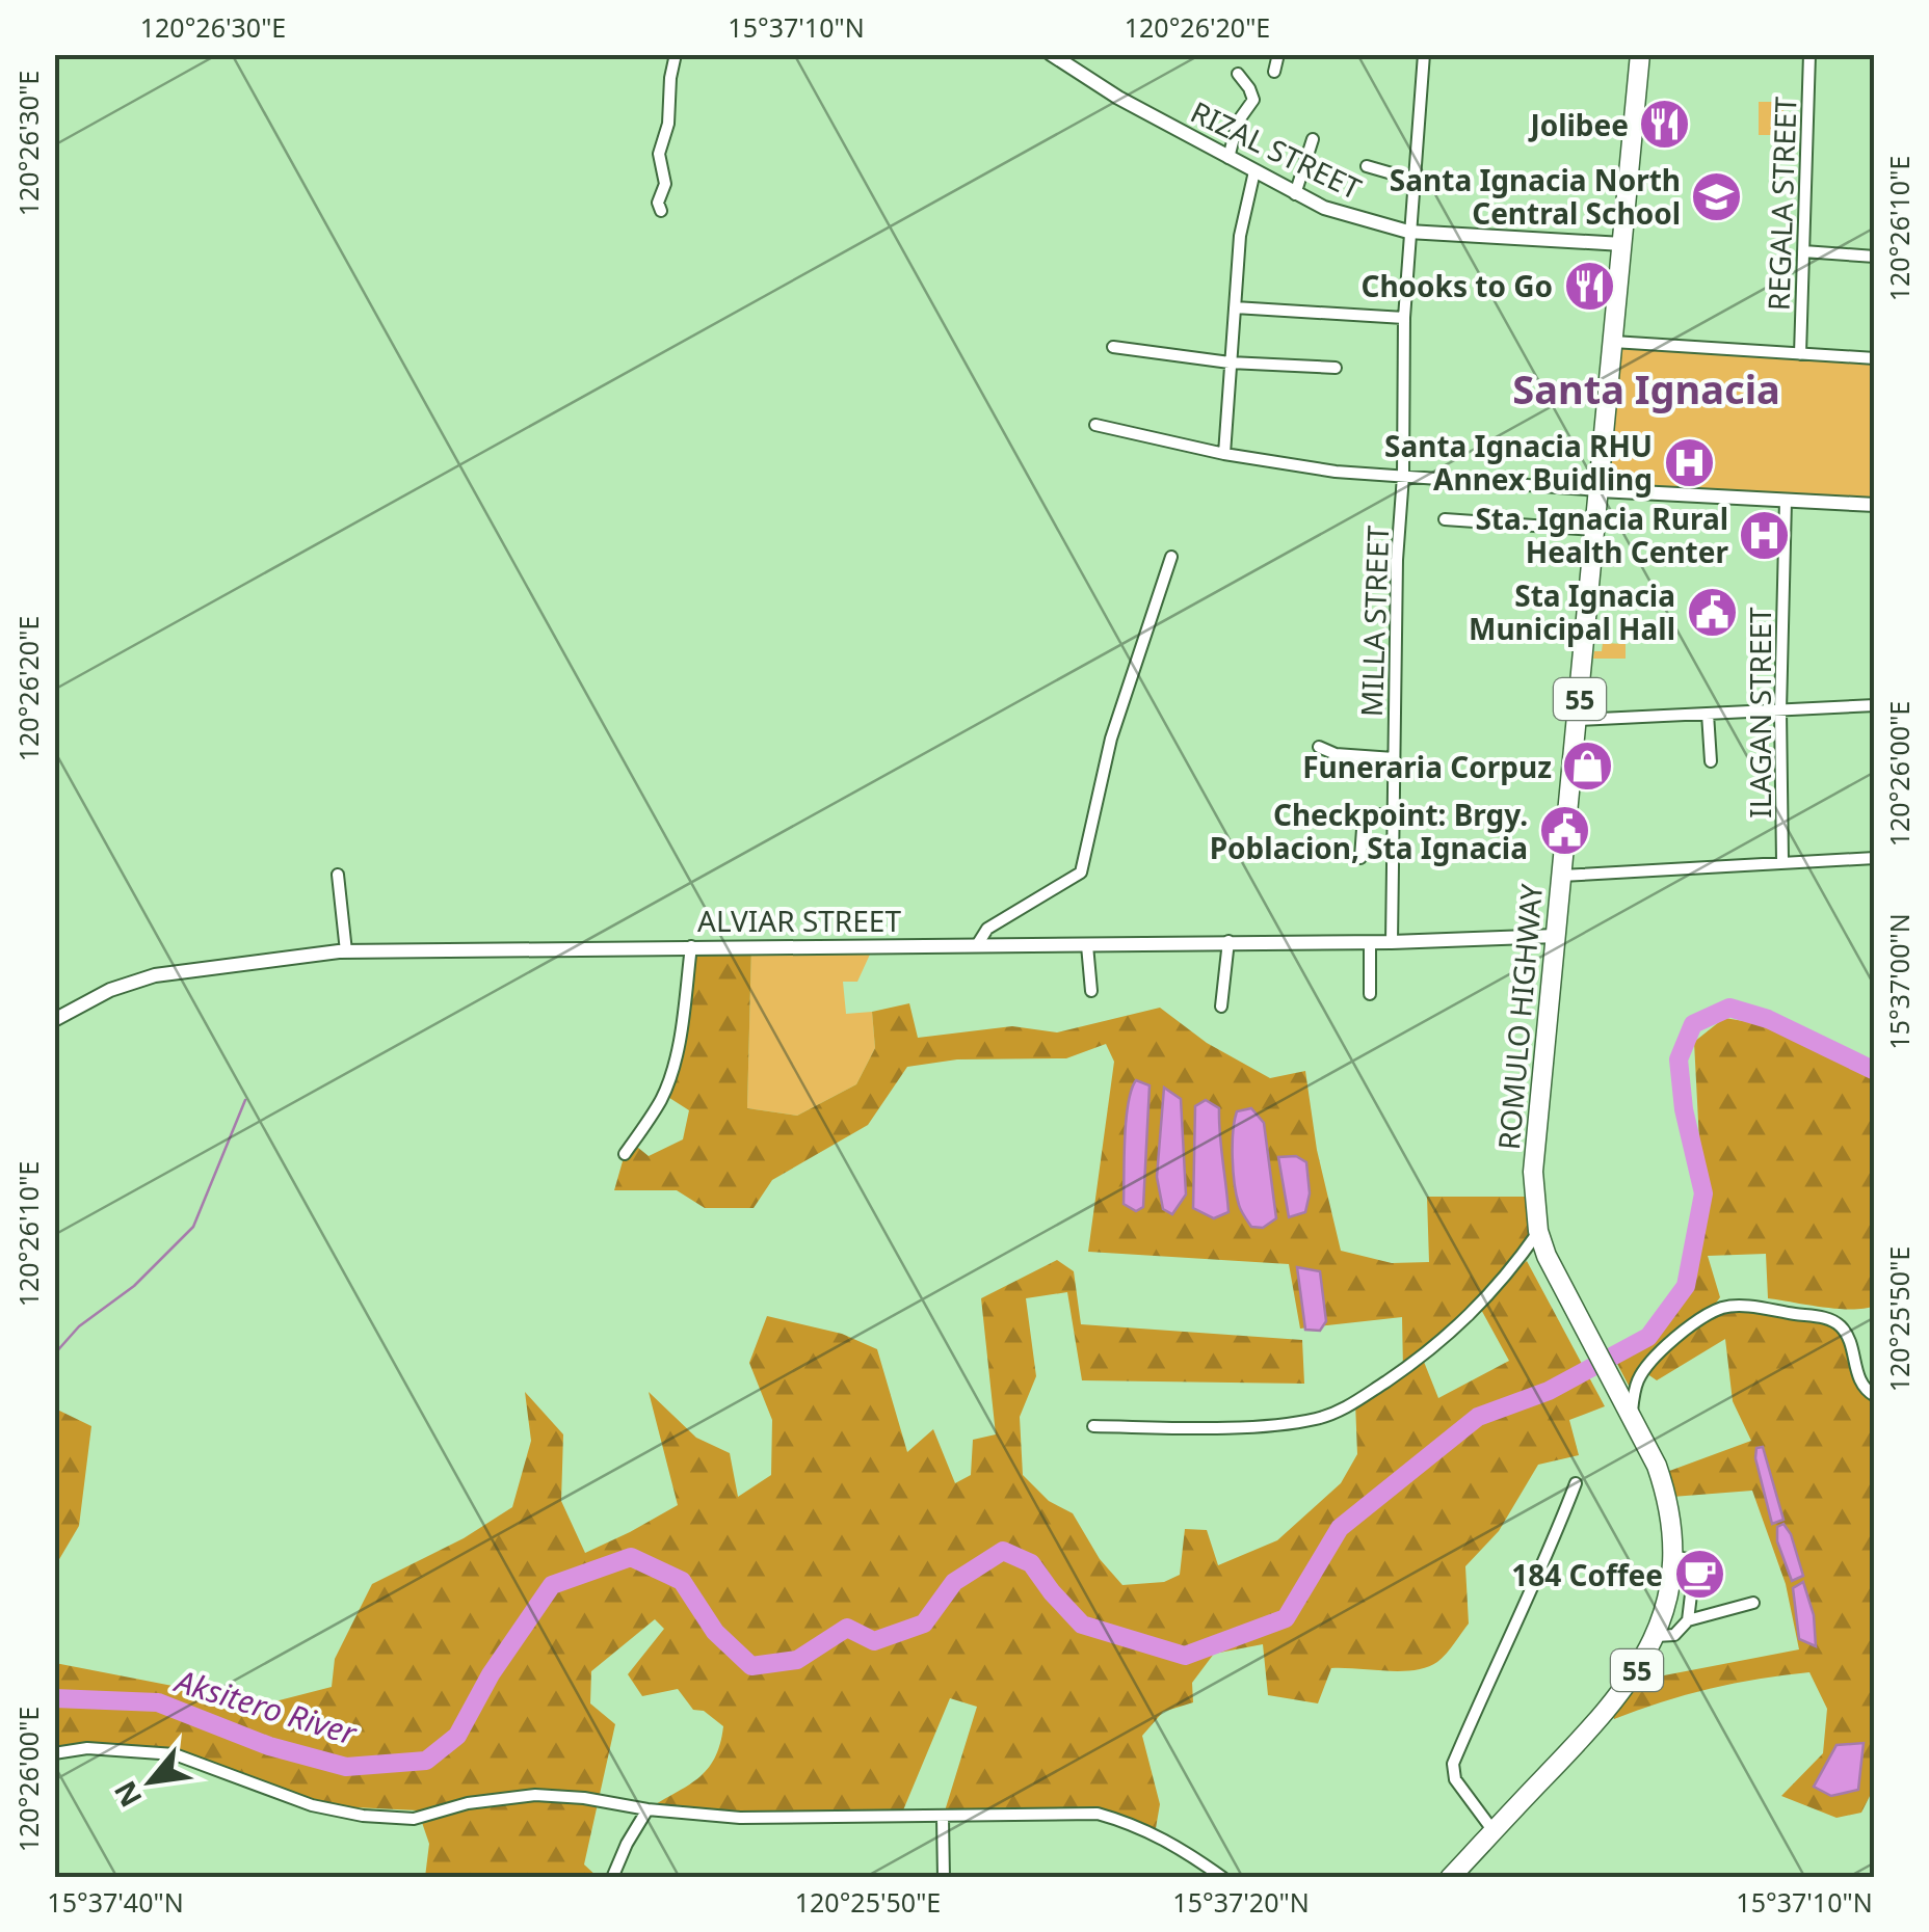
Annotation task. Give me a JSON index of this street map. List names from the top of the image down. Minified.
{"streets":{"highway":["55","ROMULO HIGHWAY"],"street":["RIZAL STREET","REGALA STREET","MILLA STREET","ILAGAN STREET","ALVIAR STREET"]},"crossings":[["RIZAL STREET","MILLA STREET"],["RIZAL STREET","ROMULO HIGHWAY"],["MILLA STREET","ALVIAR STREET"],["ALVIAR STREET","ROMULO HIGHWAY"]],"districts":["Santa Ignacia"],"water":["Aksitero River"],"places":{"restaurant":["Jolibee","Chooks to Go"],"school or university":["Santa Ignacia North Central School"],"hospital":["Santa Ignacia RHU Annex Buidling","Sta. Ignacia Rural Health Center"],"public building":["Sta Ignacia Municipal Hall","Checkpoint: Brgy. Poblacion, Sta Ignacia"],"shop":["Funeraria Corpuz"],"cafe":["184 Coffee"]},"north":"bottom left","coordinates":["120°26'30\"E","15°37'10\"N","120°26'20\"E","120°26'10\"E","120°26'00\"E","15°37'00\"N","120°25'50\"E","15°37'40\"N","15°37'20\"N"]}
